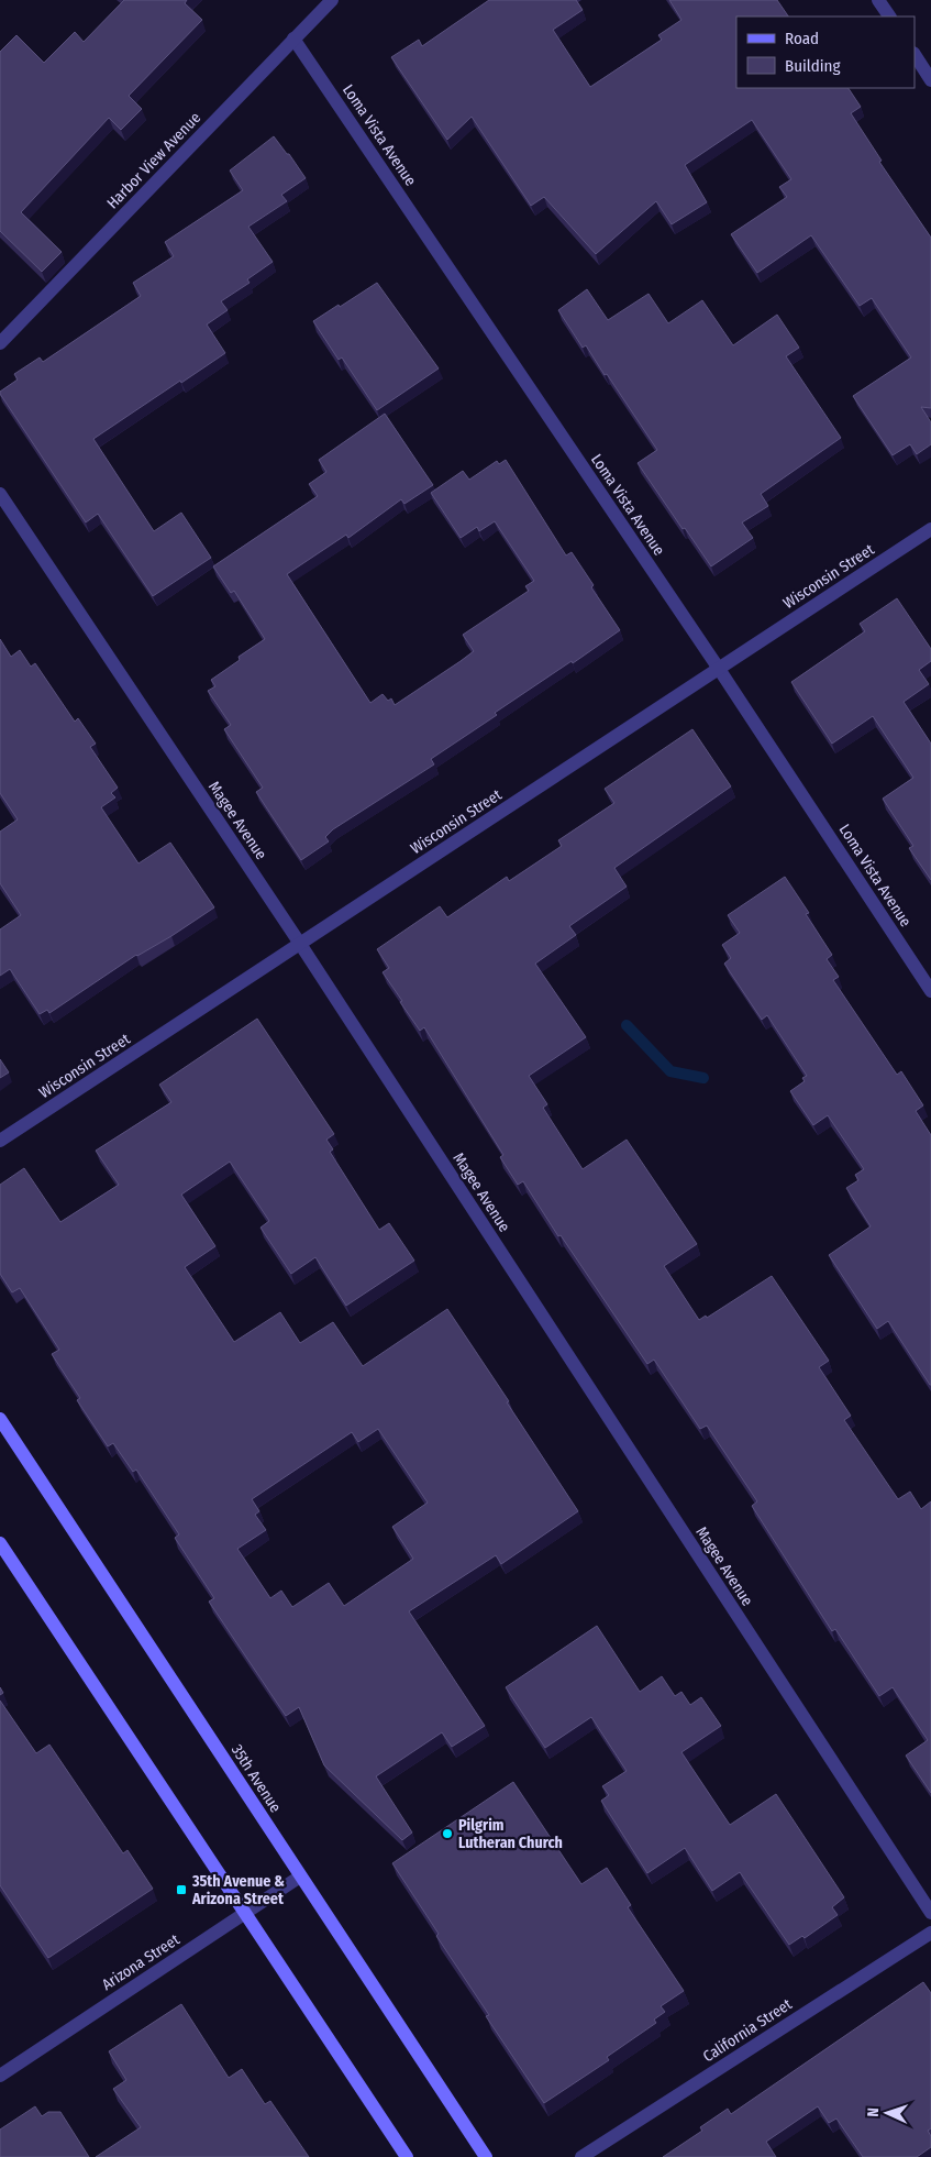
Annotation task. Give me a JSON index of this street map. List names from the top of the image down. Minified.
{"streets":{"main road":["35th Avenue"],"street":["Loma Vista Avenue","Harbor View Avenue","Wisconsin Street","Magee Avenue","Arizona Street","California Street"]},"crossings":[["Loma Vista Avenue","Harbor View Avenue"],["Loma Vista Avenue","Wisconsin Street"],["Wisconsin Street","Magee Avenue"],["35th Avenue","Arizona Street"]],"places":{"other":["Pilgrim Lutheran Church"],"transit":["35th Avenue & Arizona Street"]},"legend":["Road","Building"],"north":"left"}
